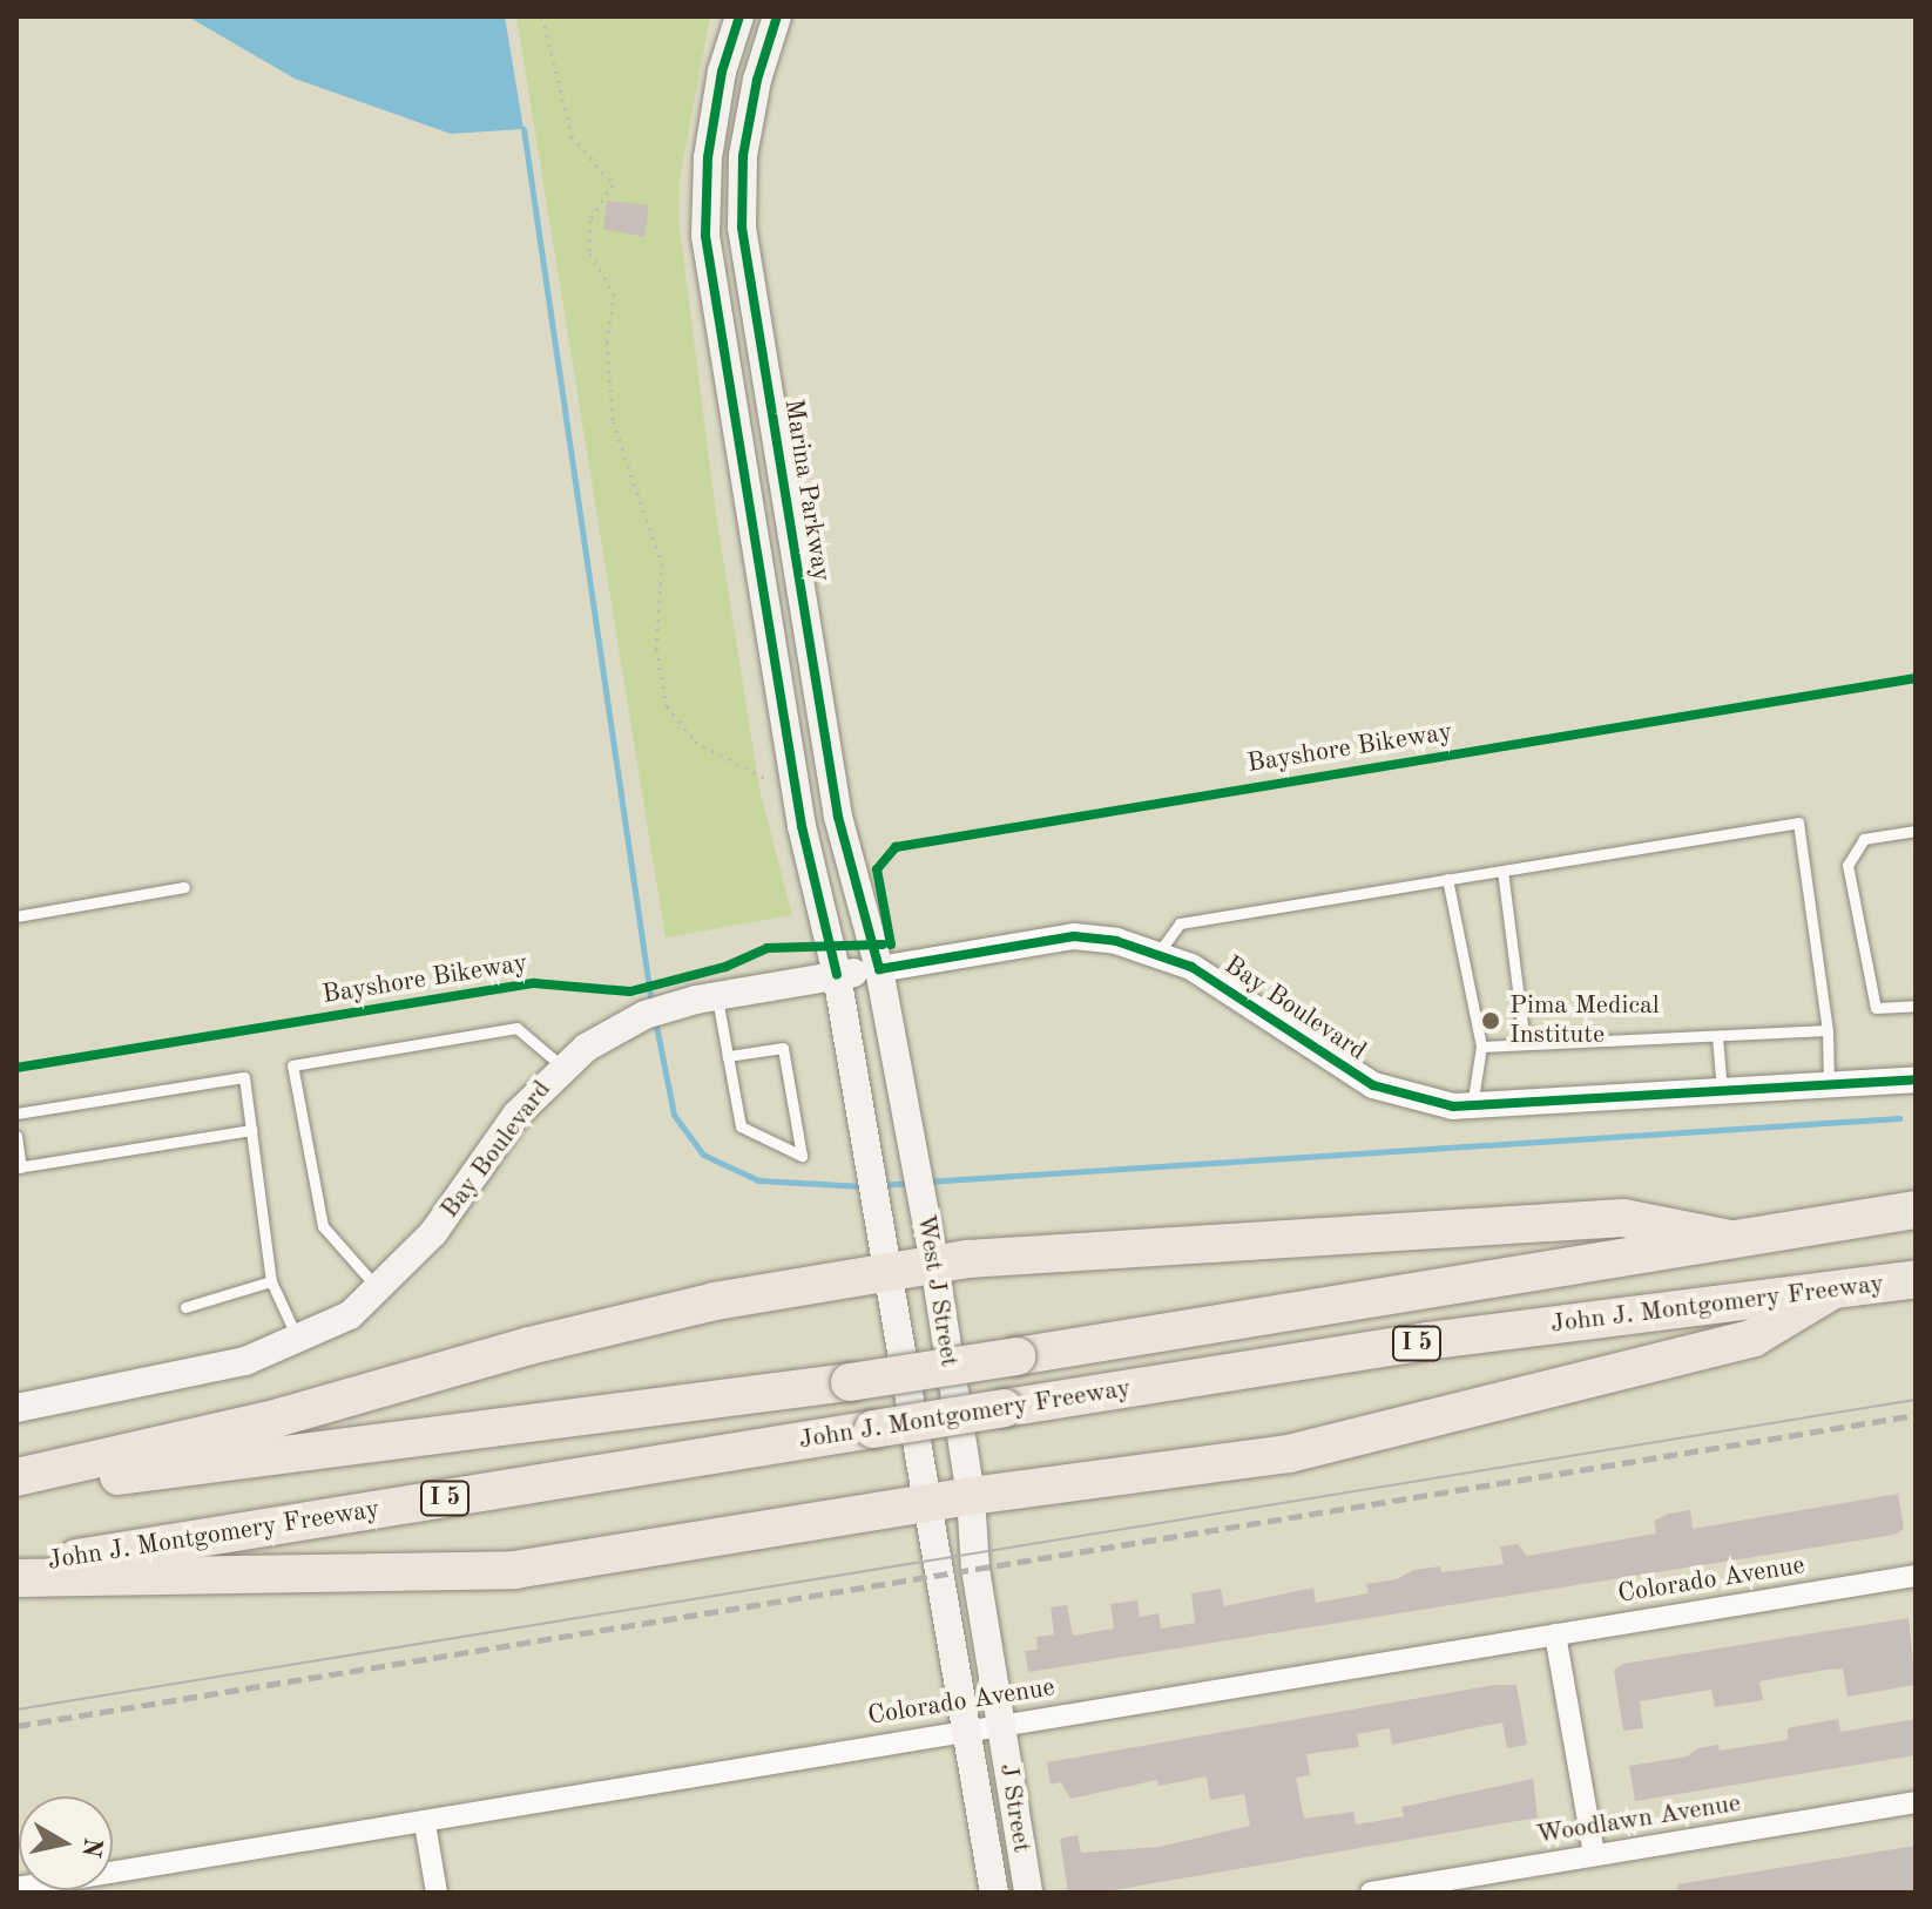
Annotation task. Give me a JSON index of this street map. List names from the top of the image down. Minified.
{"streets":{"highway":["John J. Montgomery Freeway","I 5"],"main road":["Marina Parkway","Bay Boulevard","West J Street","J Street"],"street":["Colorado Avenue","Woodlawn Avenue"],"cycle path":["Bayshore Bikeway"]},"crossings":[["Marina Parkway","Bay Boulevard"],["Marina Parkway","West J Street"],["Bay Boulevard","West J Street"],["West J Street","Colorado Avenue"],["West J Street","J Street"],["Colorado Avenue","J Street"]],"places":["Pima Medical Institute"],"north":"right"}
